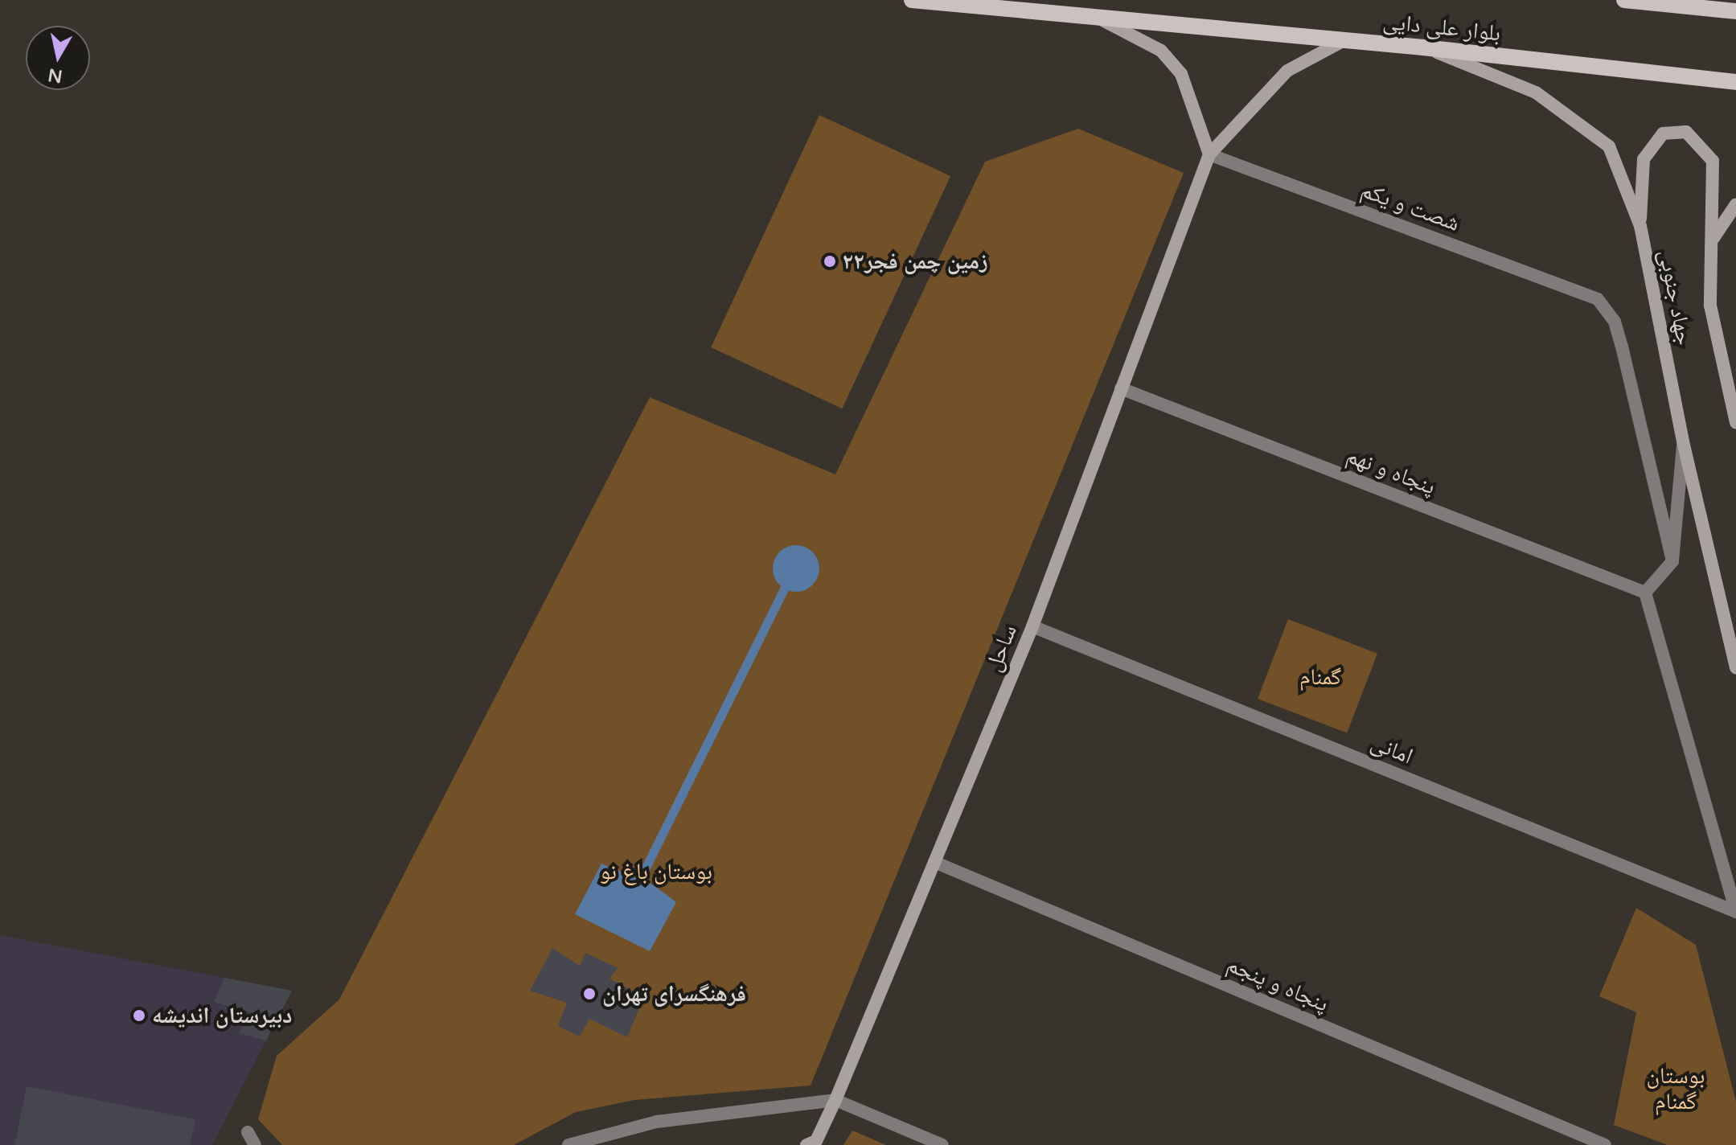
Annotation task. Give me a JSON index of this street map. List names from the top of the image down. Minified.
{"streets":{"main road":["بلوار علی دایی","جهاد جنوبی","ساحل"],"street":["شصت و یکم","پنجاه و نهم","امانی","پنجاه و پنجم"]},"crossings":[["بلوار علی دایی","جهاد جنوبی"],["شصت و یکم","ساحل"],["پنجاه و نهم","ساحل"],["ساحل","امانی"],["ساحل","پنجاه و پنجم"]],"parks":["گمنام","بوستان باغ نو","بوستان گمنام"],"places":["زمین چمن فجر۲۲","فرهنگسرای تهران","دبیرستان اندیشه"],"north":"bottom"}
